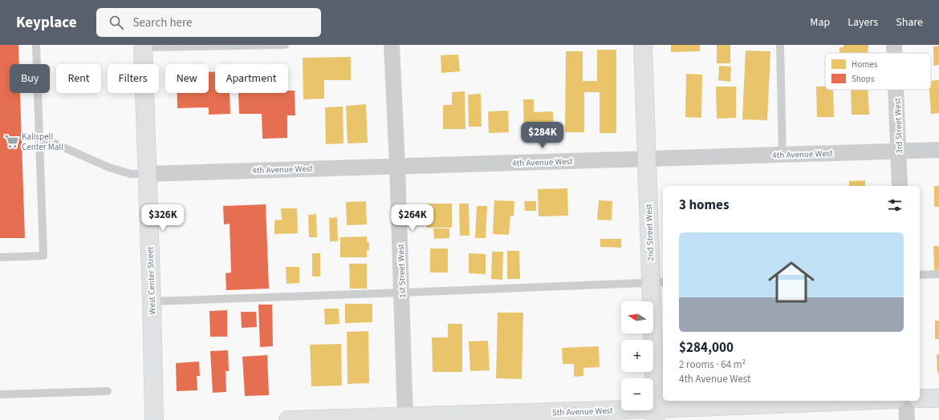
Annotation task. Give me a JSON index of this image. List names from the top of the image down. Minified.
{"streets":{"street":["3rd Street West","4th Avenue West","2nd Street West","1st Street West","West Center Street","5th Avenue West"]},"crossings":[["3rd Street West","4th Avenue West"],["4th Avenue West","2nd Street West"],["4th Avenue West","1st Street West"],["4th Avenue West","West Center Street"],["2nd Street West","5th Avenue West"],["1st Street West","5th Avenue West"]],"places":{"supermarket":["Kalispell Center Mall"]},"legend":["Homes","Shops"],"north":"left","page":{"header":"Keyplace","search":"Search here","nav":["Map","Layers","Share"],"chip":["Buy","Rent","Filters","New","Apartment"],"price":["$284K","$326K","$264K"],"heading":"3 homes","list":[{"name":"$284,000","note":"2 rooms · 64 m² · 4th Avenue West"}],"map_buttons":["+","−"]}}
